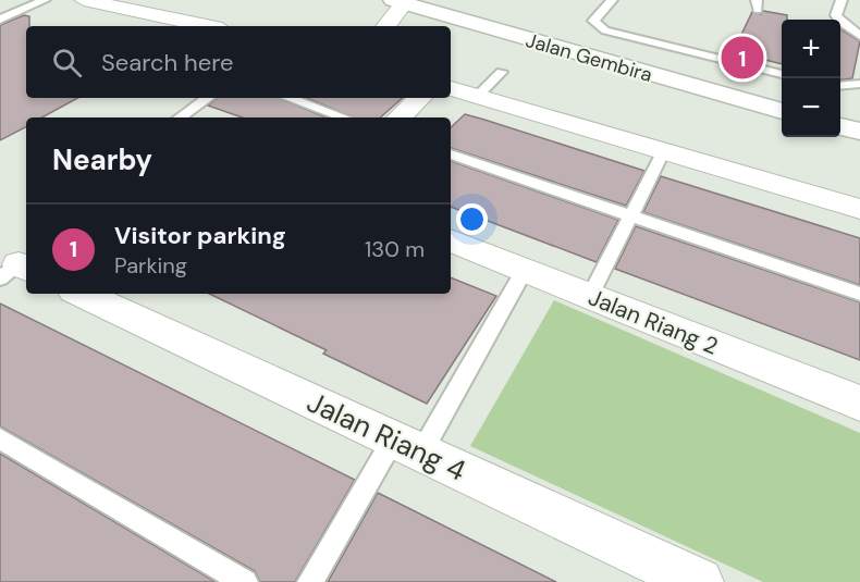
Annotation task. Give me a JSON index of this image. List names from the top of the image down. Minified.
{"streets":{"main road":["Jalan Gembira"],"street":["Jalan Riang 2","Jalan Riang 4"]},"page":{"map_buttons":["+","−"],"search":"Search here","pins":"1","heading":"Nearby","list":[{"mark":"1","name":"Visitor parking","note":"Parking","value":"130 m"}]}}
